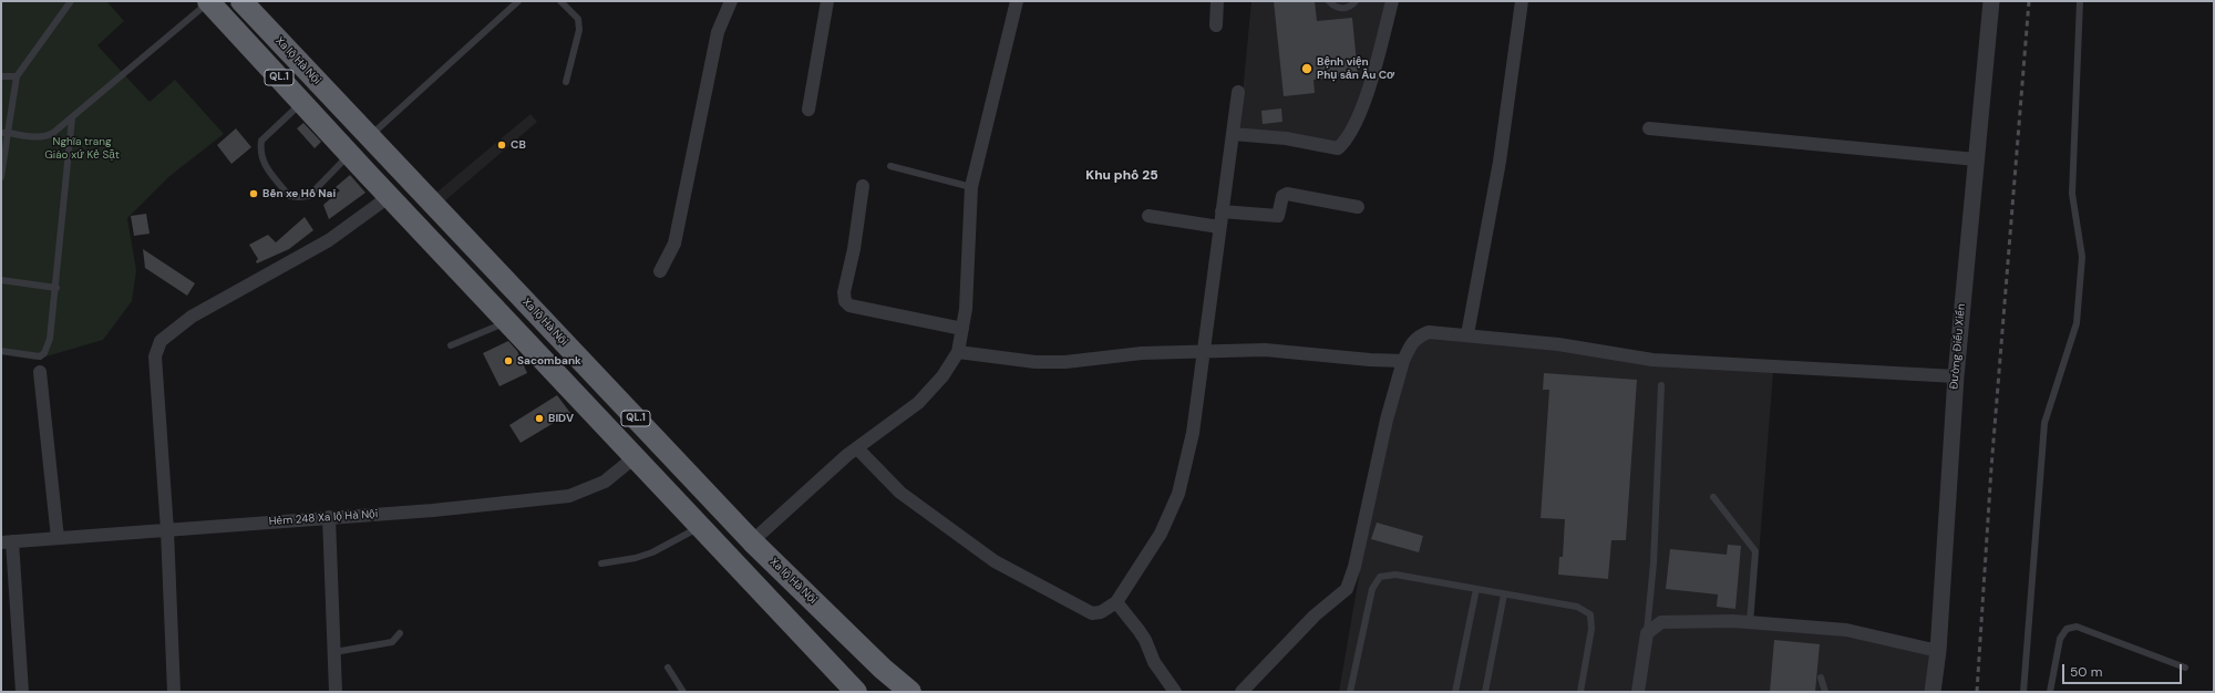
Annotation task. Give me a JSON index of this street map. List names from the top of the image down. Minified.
{"streets":{"highway":["Xa lộ Hà Nội","QL.1"],"street":["Đường Điểu Xiển","Hẻm 248 Xa lộ Hà Nội"]},"crossings":[["QL.1","Hẻm 248 Xa lộ Hà Nội"]],"districts":["Khu phố 25"],"parks":["Nghĩa trang Giáo xứ Kẻ Sặt"],"places":["Bệnh viện Phụ sản Âu Cơ","CB","Bến xe Hố Nai","Sacombank","BIDV"],"scale_bar":"50 m"}
